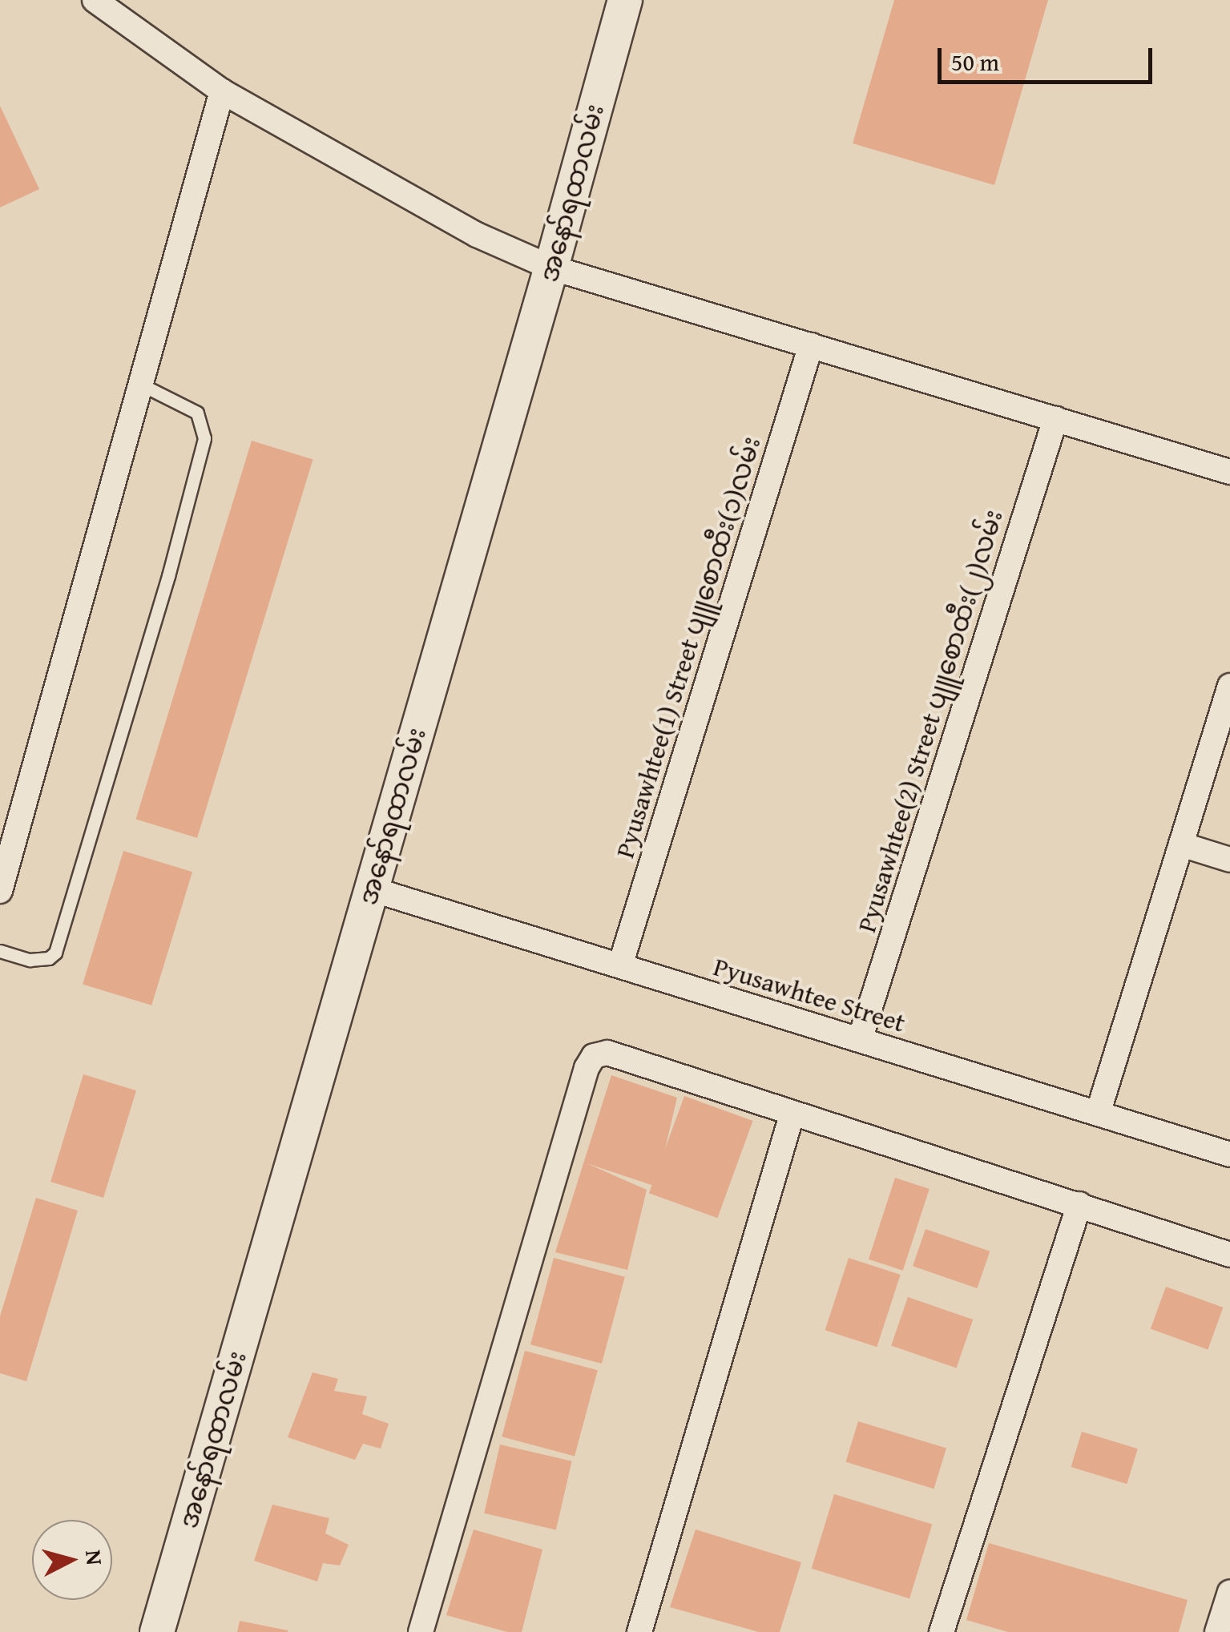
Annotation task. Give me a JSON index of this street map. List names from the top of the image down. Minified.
{"streets":{"main road":["အနော်ရထာလမ်း"],"street":["Pyusawhtee(1) Street ပျူစောထီး(၁)လမ်း","Pyusawhtee(2) Street ပျူစောထီး(၂)လမ်း","Pyusawhtee Street"]},"crossings":[["အနော်ရထာလမ်း","Pyusawhtee Street"],["Pyusawhtee(1) Street ပျူစောထီး(၁)လမ်း","Pyusawhtee Street"],["Pyusawhtee(2) Street ပျူစောထီး(၂)လမ်း","Pyusawhtee Street"]],"scale_bar":"50 m","north":"right"}
